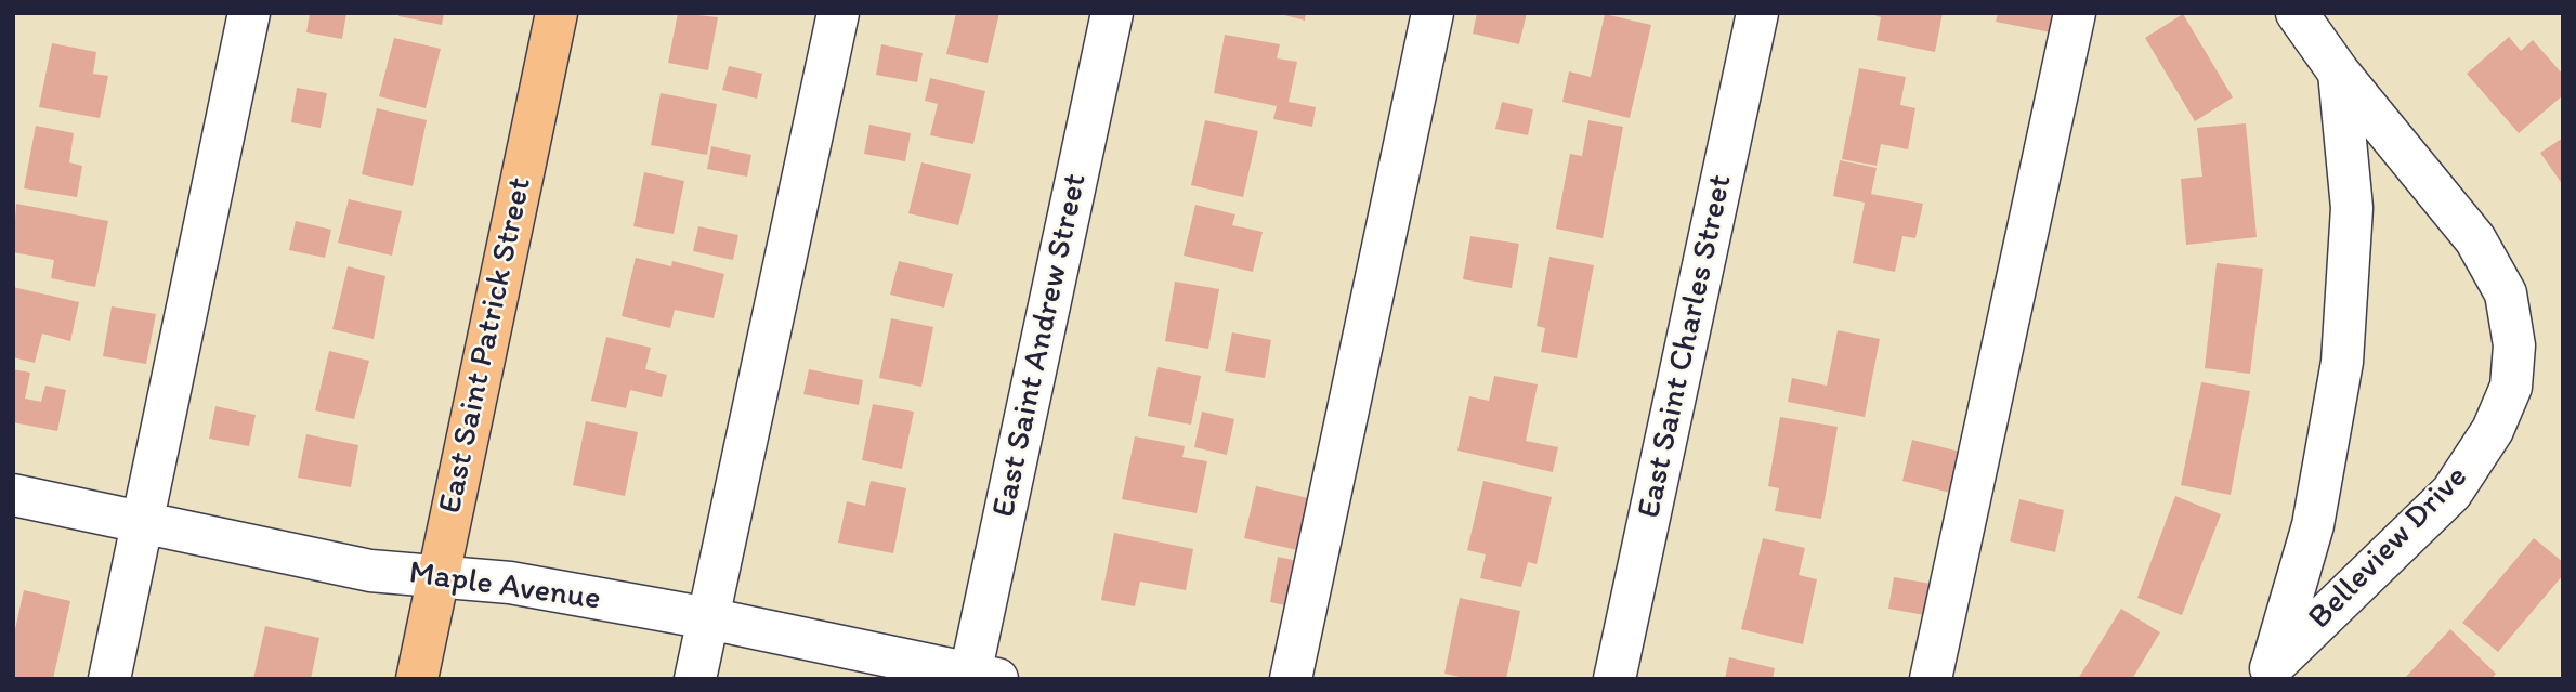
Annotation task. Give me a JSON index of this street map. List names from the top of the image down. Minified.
{"streets":{"main road":["East Saint Patrick Street"],"street":["East Saint Andrew Street","East Saint Charles Street","Belleview Drive","Maple Avenue"]},"crossings":[["East Saint Patrick Street","Maple Avenue"],["East Saint Andrew Street","Maple Avenue"]]}
